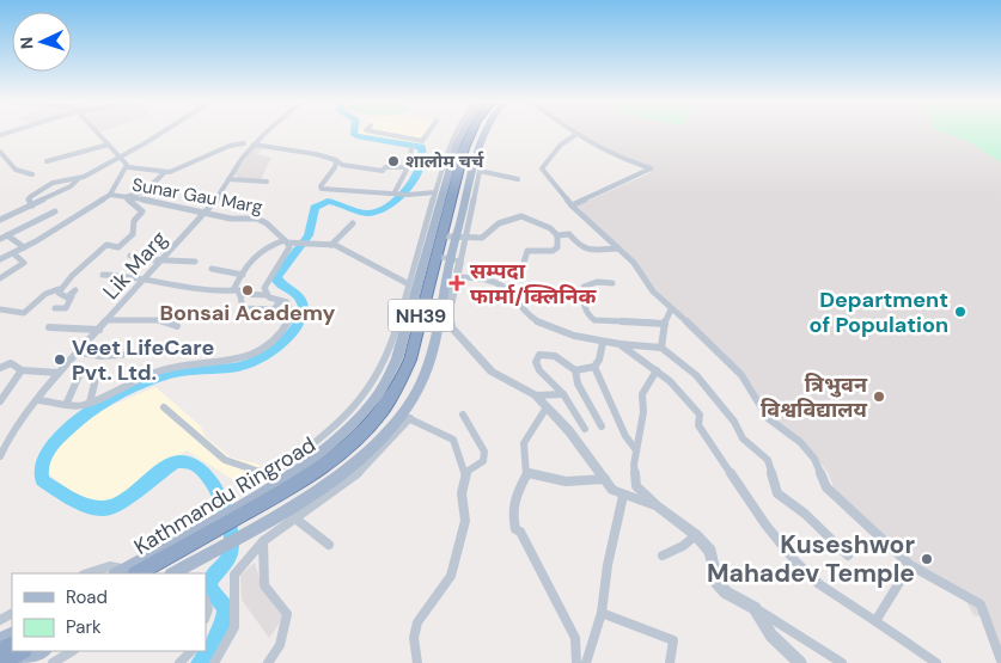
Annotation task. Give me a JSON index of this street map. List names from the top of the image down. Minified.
{"streets":{"highway":["NH39","Kathmandu Ringroad"],"street":["Sunar Gau Marg","Lik Marg"]},"crossings":[["Sunar Gau Marg","Lik Marg"]],"places":{"other":["शालोम चर्च","Bonsai Academy","Department of Population","Veet LifeCare Pvt. Ltd.","त्रिभुवन विश्वविद्यालय","Kuseshwor Mahadev Temple"],"health":["सम्पदा फार्मा/क्लिनिक"]},"legend":["Road","Park"],"north":"left"}
